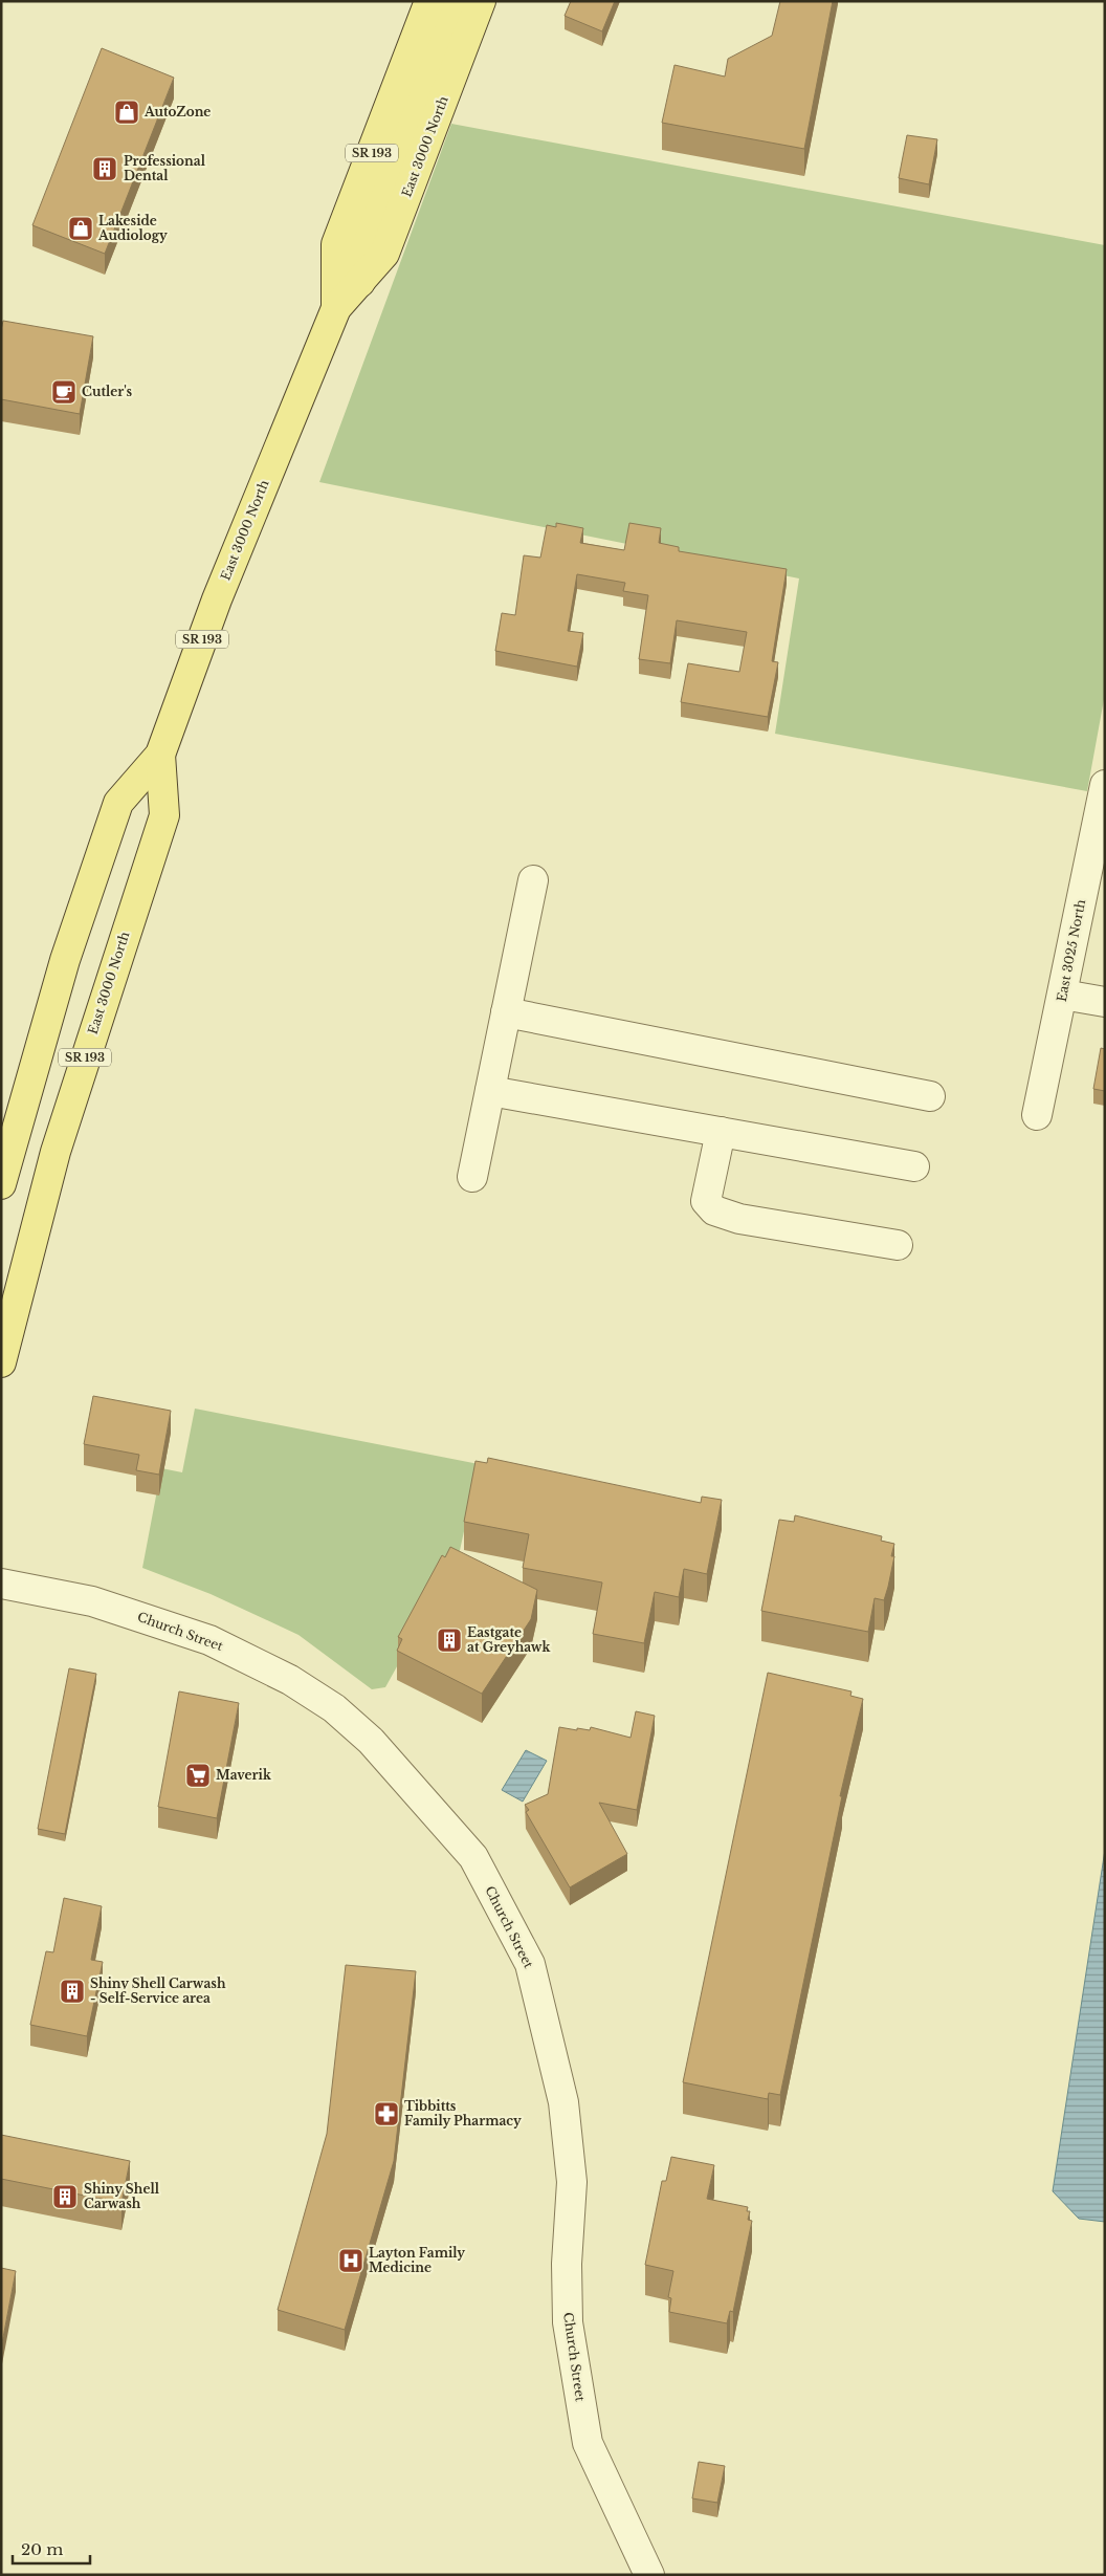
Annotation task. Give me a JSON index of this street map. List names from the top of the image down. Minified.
{"streets":{"main road":["East 3000 North","SR 193"],"street":["East 3025 North","Church Street"]},"places":{"shop":["AutoZone","Lakeside Audiology"],"building":["Professional Dental","Eastgate at Greyhawk","Shiny Shell Carwash - Self-Service area","Shiny Shell Carwash"],"cafe":["Cutler's"],"supermarket":["Maverik"],"pharmacy":["Tibbitts Family Pharmacy"],"hospital":["Layton Family Medicine"]},"scale_bar":"20 m"}
